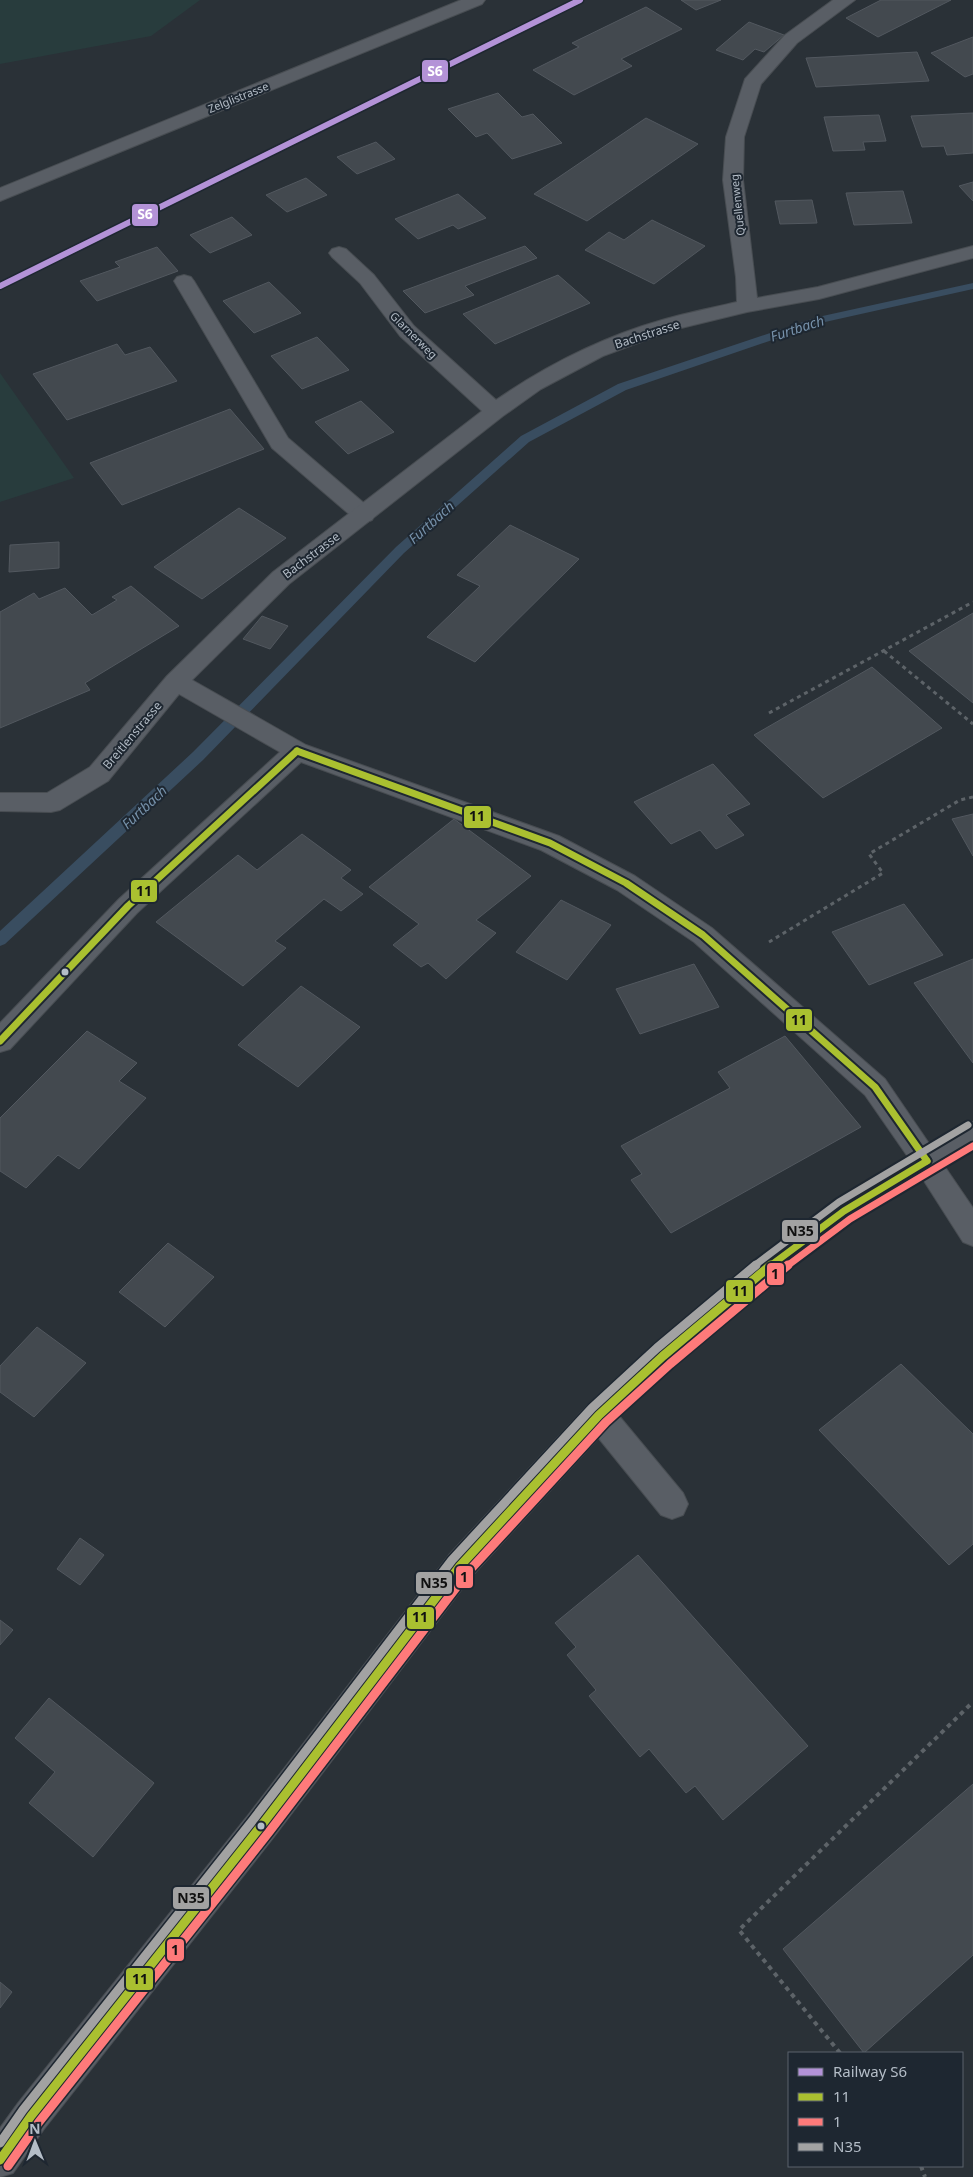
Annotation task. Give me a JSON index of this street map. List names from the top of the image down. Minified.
{"streets":{"street":["Zelglistrasse","Quellenweg","Bachstrasse","Glarnerweg","Breitlenstrasse"]},"crossings":[["Quellenweg","Bachstrasse"],["Bachstrasse","Glarnerweg"],["Bachstrasse","Breitlenstrasse"]],"water":["Furtbach"],"lines":["rail line S6","transit line 11","transit line N35","transit line 1"],"legend":["Railway S6","11","1","N35"],"north":"top"}
